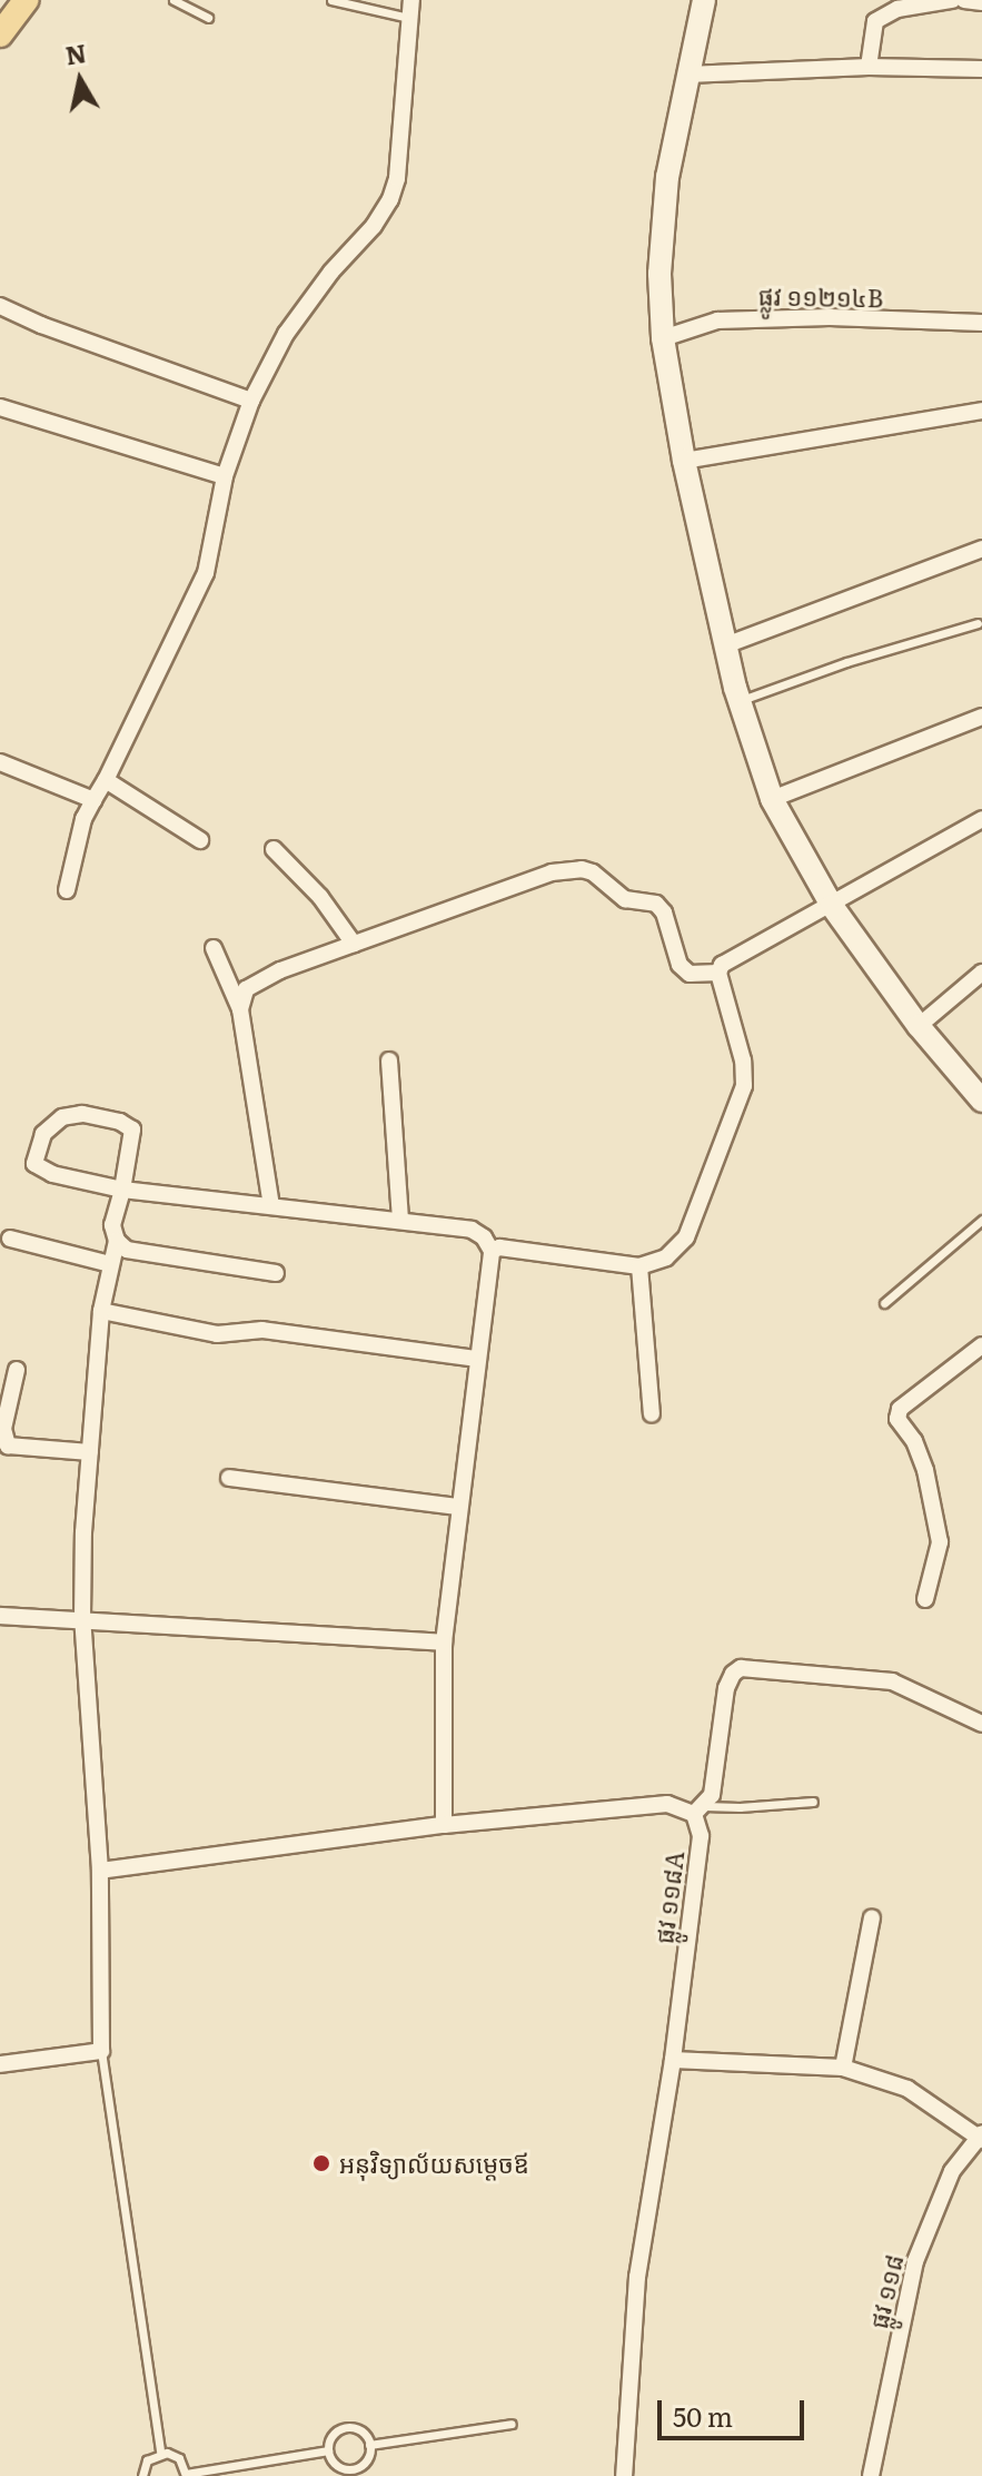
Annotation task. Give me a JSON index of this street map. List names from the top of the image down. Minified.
{"streets":{"street":["ផ្លូវ ១១២១៤B","ផ្លូវ ១១៨A","ផ្លូវ ១១៨"]},"places":["អនុវិទ្យាល័យសម្តេចឪ"],"scale_bar":"50 m","north":"top"}
